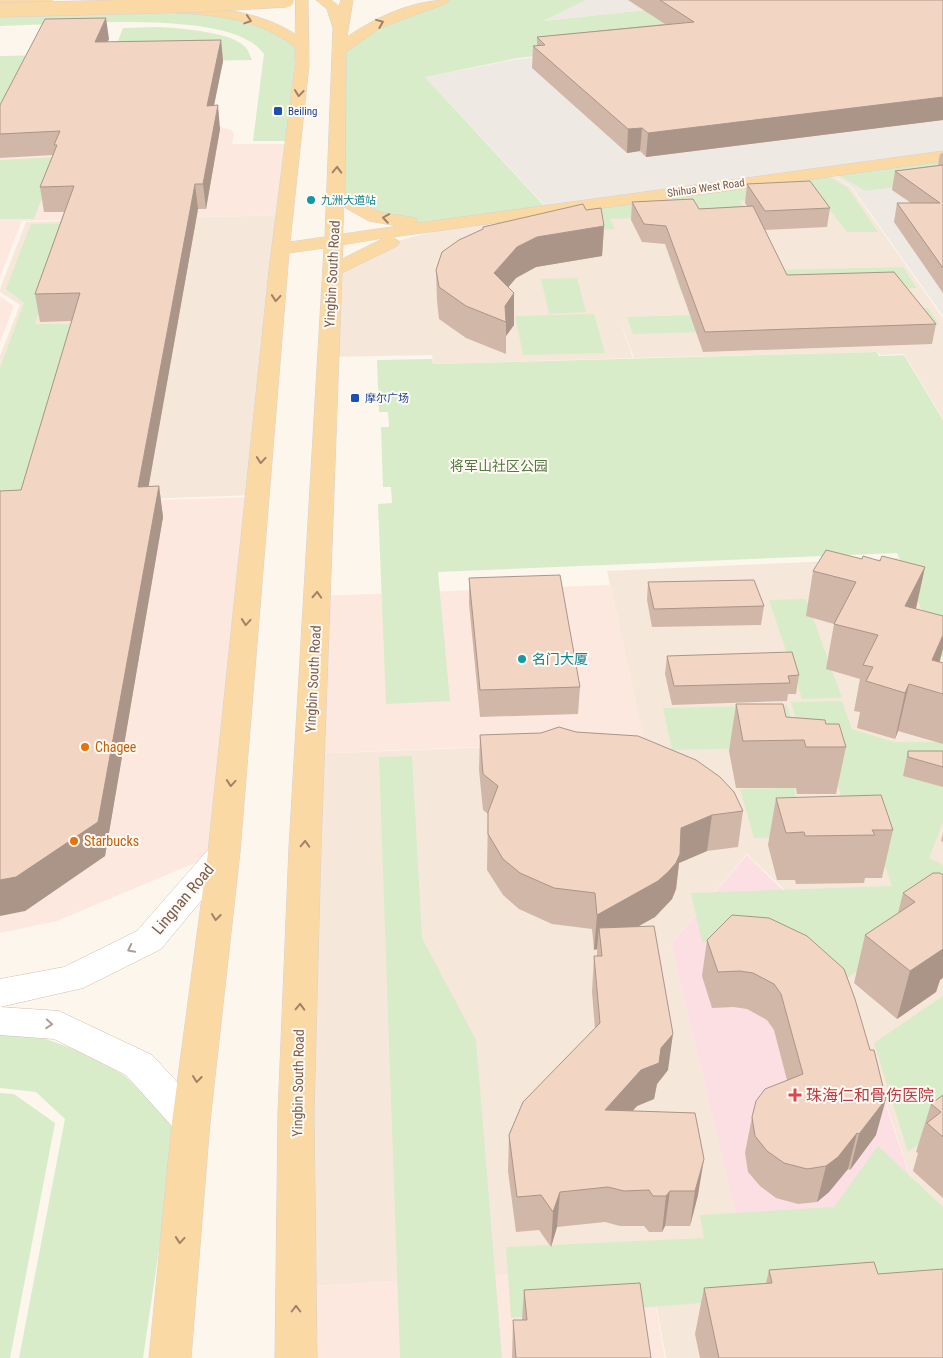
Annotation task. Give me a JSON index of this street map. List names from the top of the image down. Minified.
{"streets":{"main road":["Shihua West Road","Yingbin South Road"],"street":["Lingnan Road"]},"one_way":["Lingnan Road"],"parks":["将军山社区公园"],"places":{"transit":["Beiling","摩尔广场"],"other":["九洲大道站","名门大厦","Chagee","Starbucks"],"health":["珠海仁和骨伤医院"]}}
